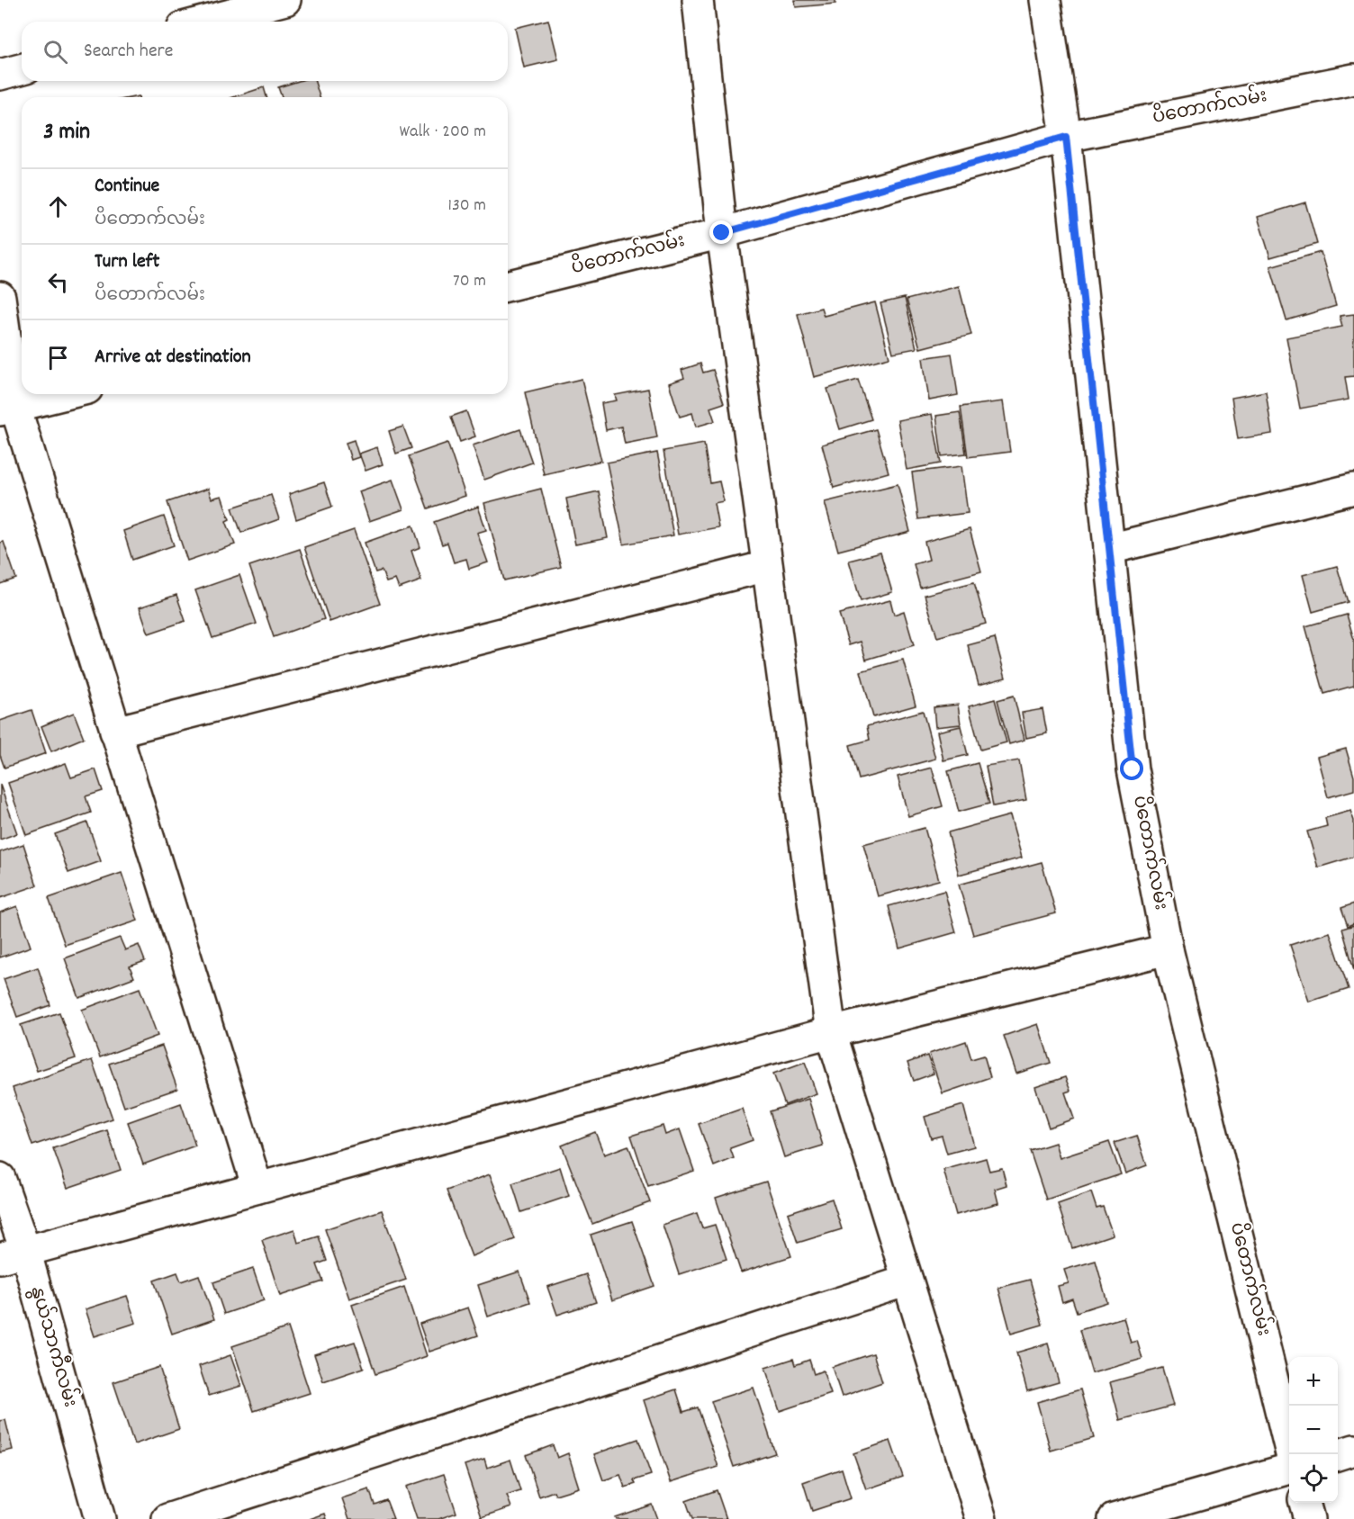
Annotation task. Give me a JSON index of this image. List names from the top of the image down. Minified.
{"streets":{"street":["ပိတောက်လမ်း","နွယ်သာကီလမ်း"]},"page":{"search":"Search here","heading":["3 min","Walk · 200 m"],"list":[["Continue","ပိတောက်လမ်း","130 m"],["Turn left","ပိတောက်လမ်း","70 m"],"Arrive at destination"],"map_buttons":["+","−"]}}
